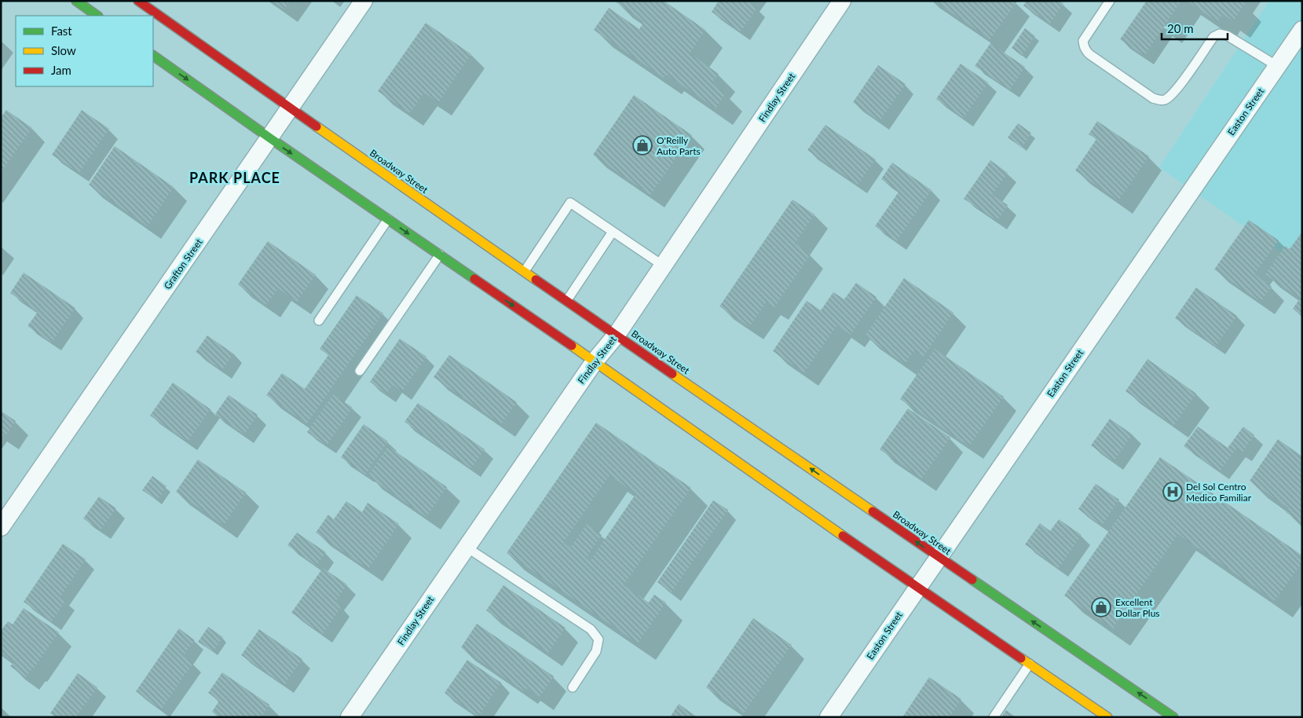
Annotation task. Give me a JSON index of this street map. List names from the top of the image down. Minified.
{"streets":{"main road":["Broadway Street"],"street":["Findlay Street","Easton Street","Grafton Street"]},"crossings":[["Findlay Street","Broadway Street"],["Easton Street","Broadway Street"],["Broadway Street","Grafton Street"]],"districts":["PARK PLACE"],"places":{"shop":["O'Reilly Auto Parts","Excellent Dollar Plus"],"hospital":["Del Sol Centro Medico Familiar"]},"legend":["Fast","Slow","Jam"],"scale_bar":"20 m"}
